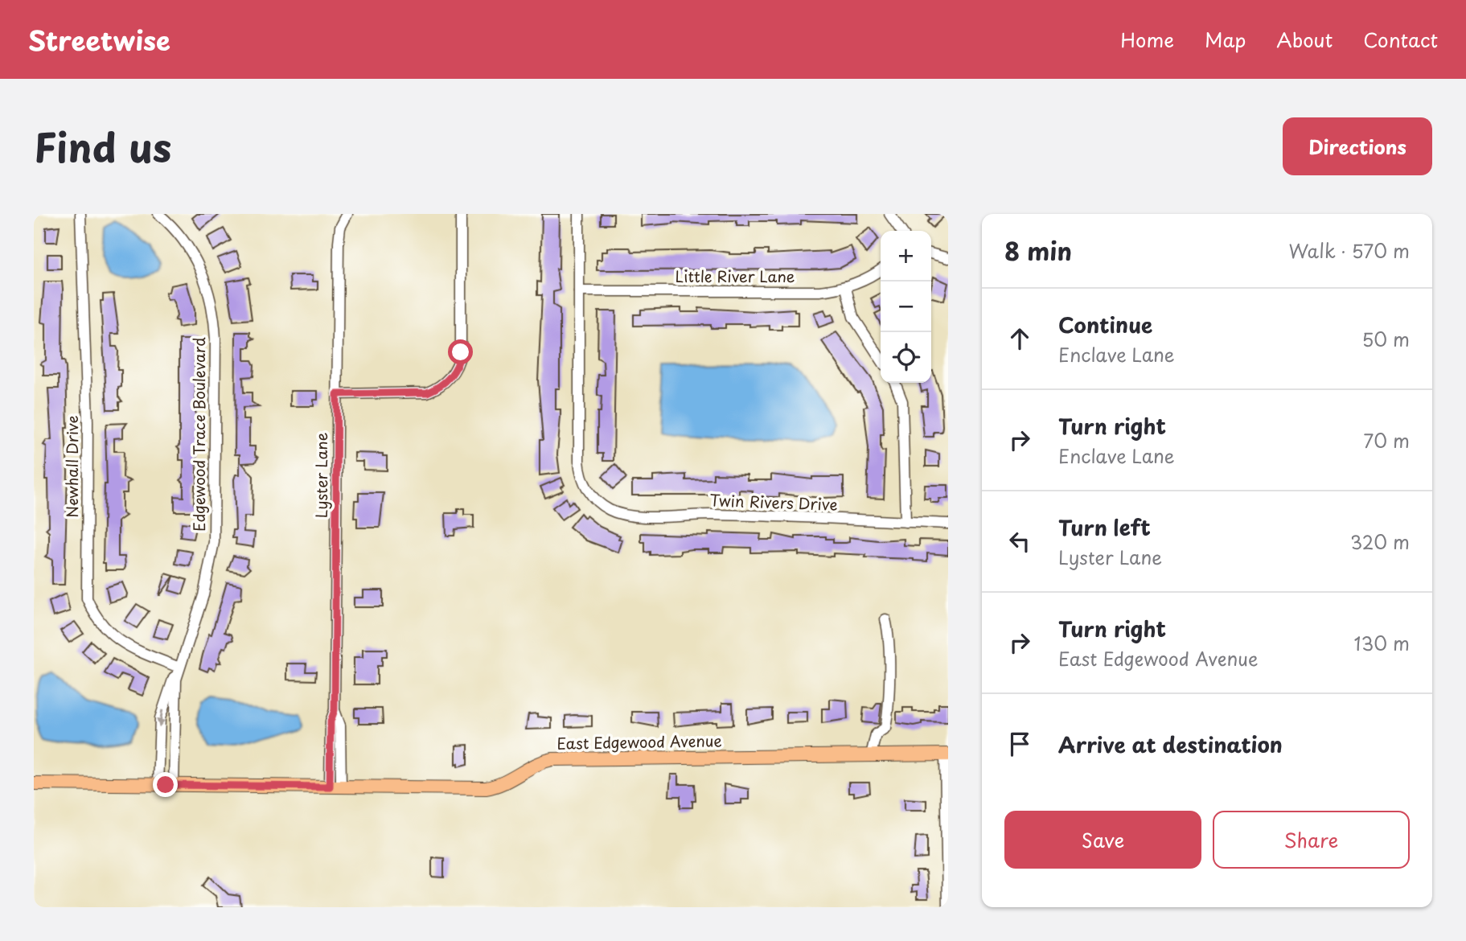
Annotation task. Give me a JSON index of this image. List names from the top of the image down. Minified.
{"streets":{"main road":["East Edgewood Avenue"],"street":["Little River Lane","Edgewood Trace Boulevard","Newhall Drive","Lyster Lane","Twin Rivers Drive"]},"crossings":[["Little River Lane","Twin Rivers Drive"],["Edgewood Trace Boulevard","Newhall Drive"],["Edgewood Trace Boulevard","East Edgewood Avenue"],["Lyster Lane","East Edgewood Avenue"]],"page":{"header":"Streetwise","nav":["Home","Map","About","Contact"],"title":"Find us","buttons":["Directions",["Save","Share"]],"heading":["8 min","Walk · 570 m"],"map_buttons":["+","−"],"list":[["Continue","Enclave Lane","50 m"],["Turn right","Enclave Lane","70 m"],["Turn left","Lyster Lane","320 m"],["Turn right","East Edgewood Avenue","130 m"],"Arrive at destination"]}}
